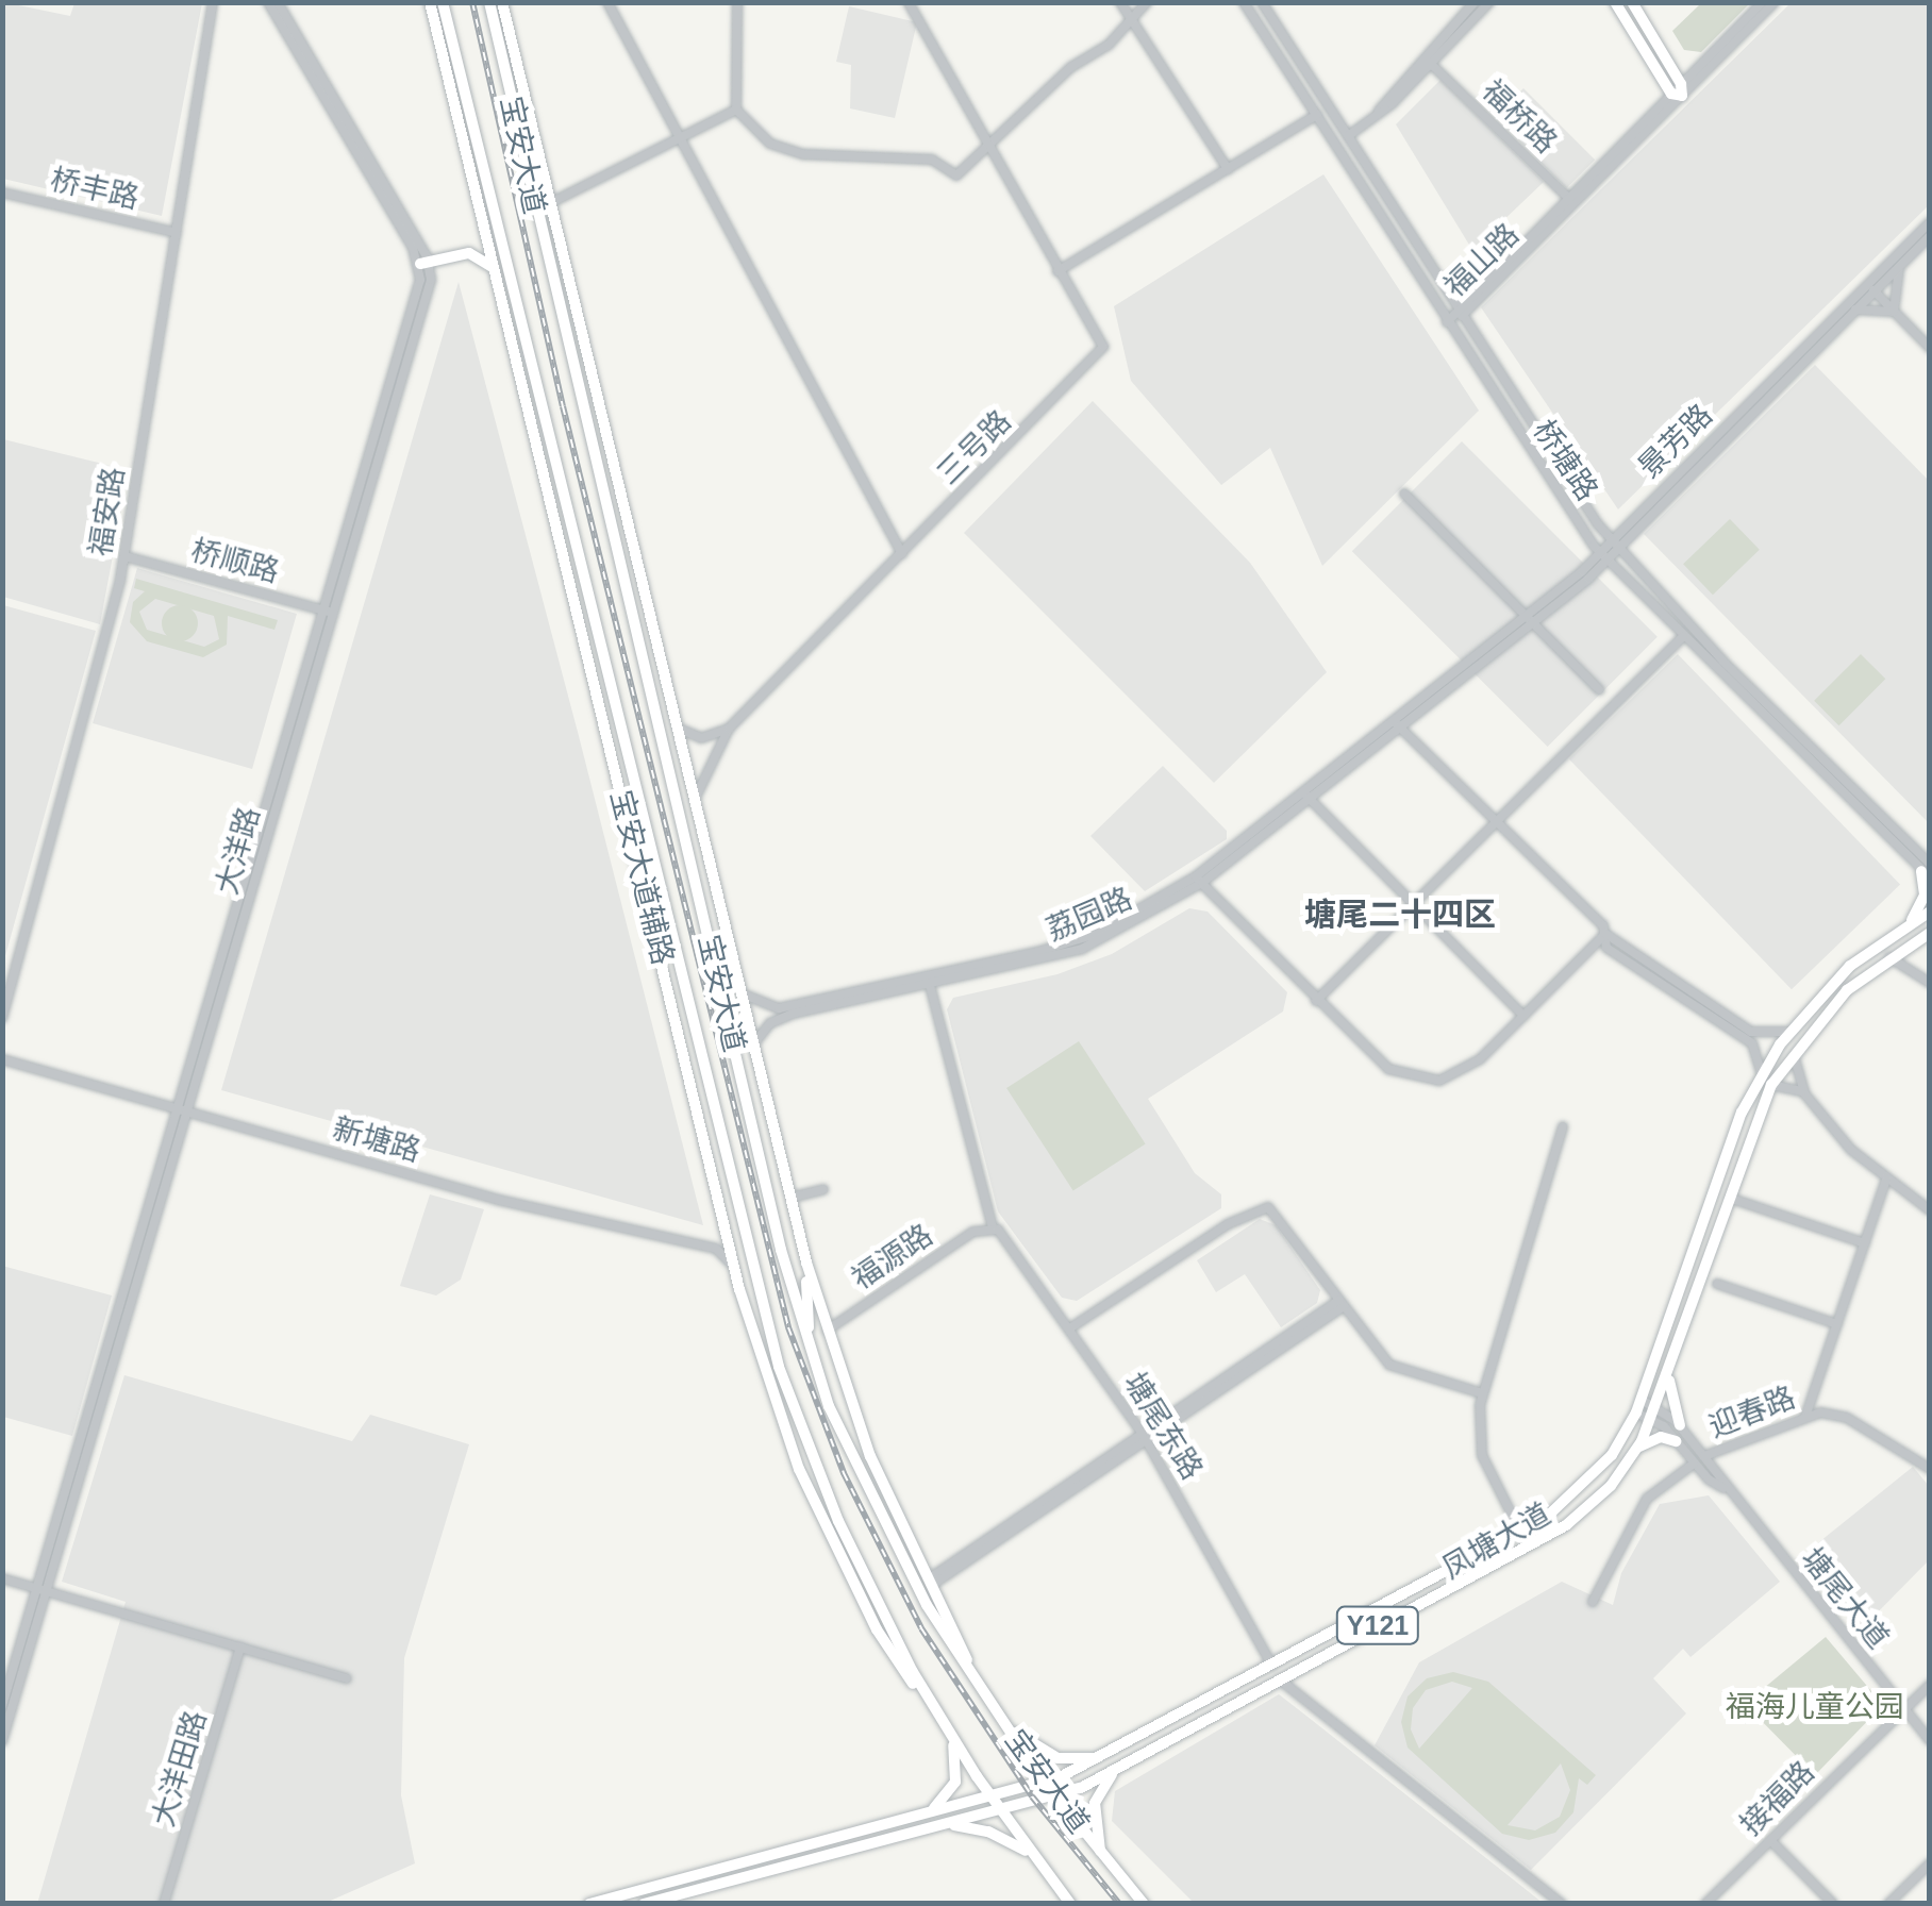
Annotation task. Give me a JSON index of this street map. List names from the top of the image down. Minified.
{"streets":{"main road":["宝安大道","宝安大道辅路","凤塘大道","Y121"],"street":["福桥路","桥丰路","福山路","景芳路","三号路","桥塘路","福安路","桥顺路","大洋路","荔园路","新塘路","福源路","迎春路","塘尾东路","塘尾大道","大洋田路","接福路"]},"crossings":[["福桥路","福山路"],["宝安大道","宝安大道辅路"],["宝安大道","凤塘大道"],["桥丰路","福安路"],["福山路","桥塘路"],["景芳路","桥塘路"],["景芳路","荔园路"],["福安路","桥顺路"],["桥顺路","大洋路"],["大洋路","新塘路"],["宝安大道辅路","新塘路"],["荔园路","塘尾东路"],["福源路","塘尾东路"],["迎春路","塘尾大道"],["塘尾东路","凤塘大道"],["凤塘大道","塘尾大道"],["塘尾大道","接福路"]],"districts":["塘尾二十四区"],"parks":["福海儿童公园"]}
